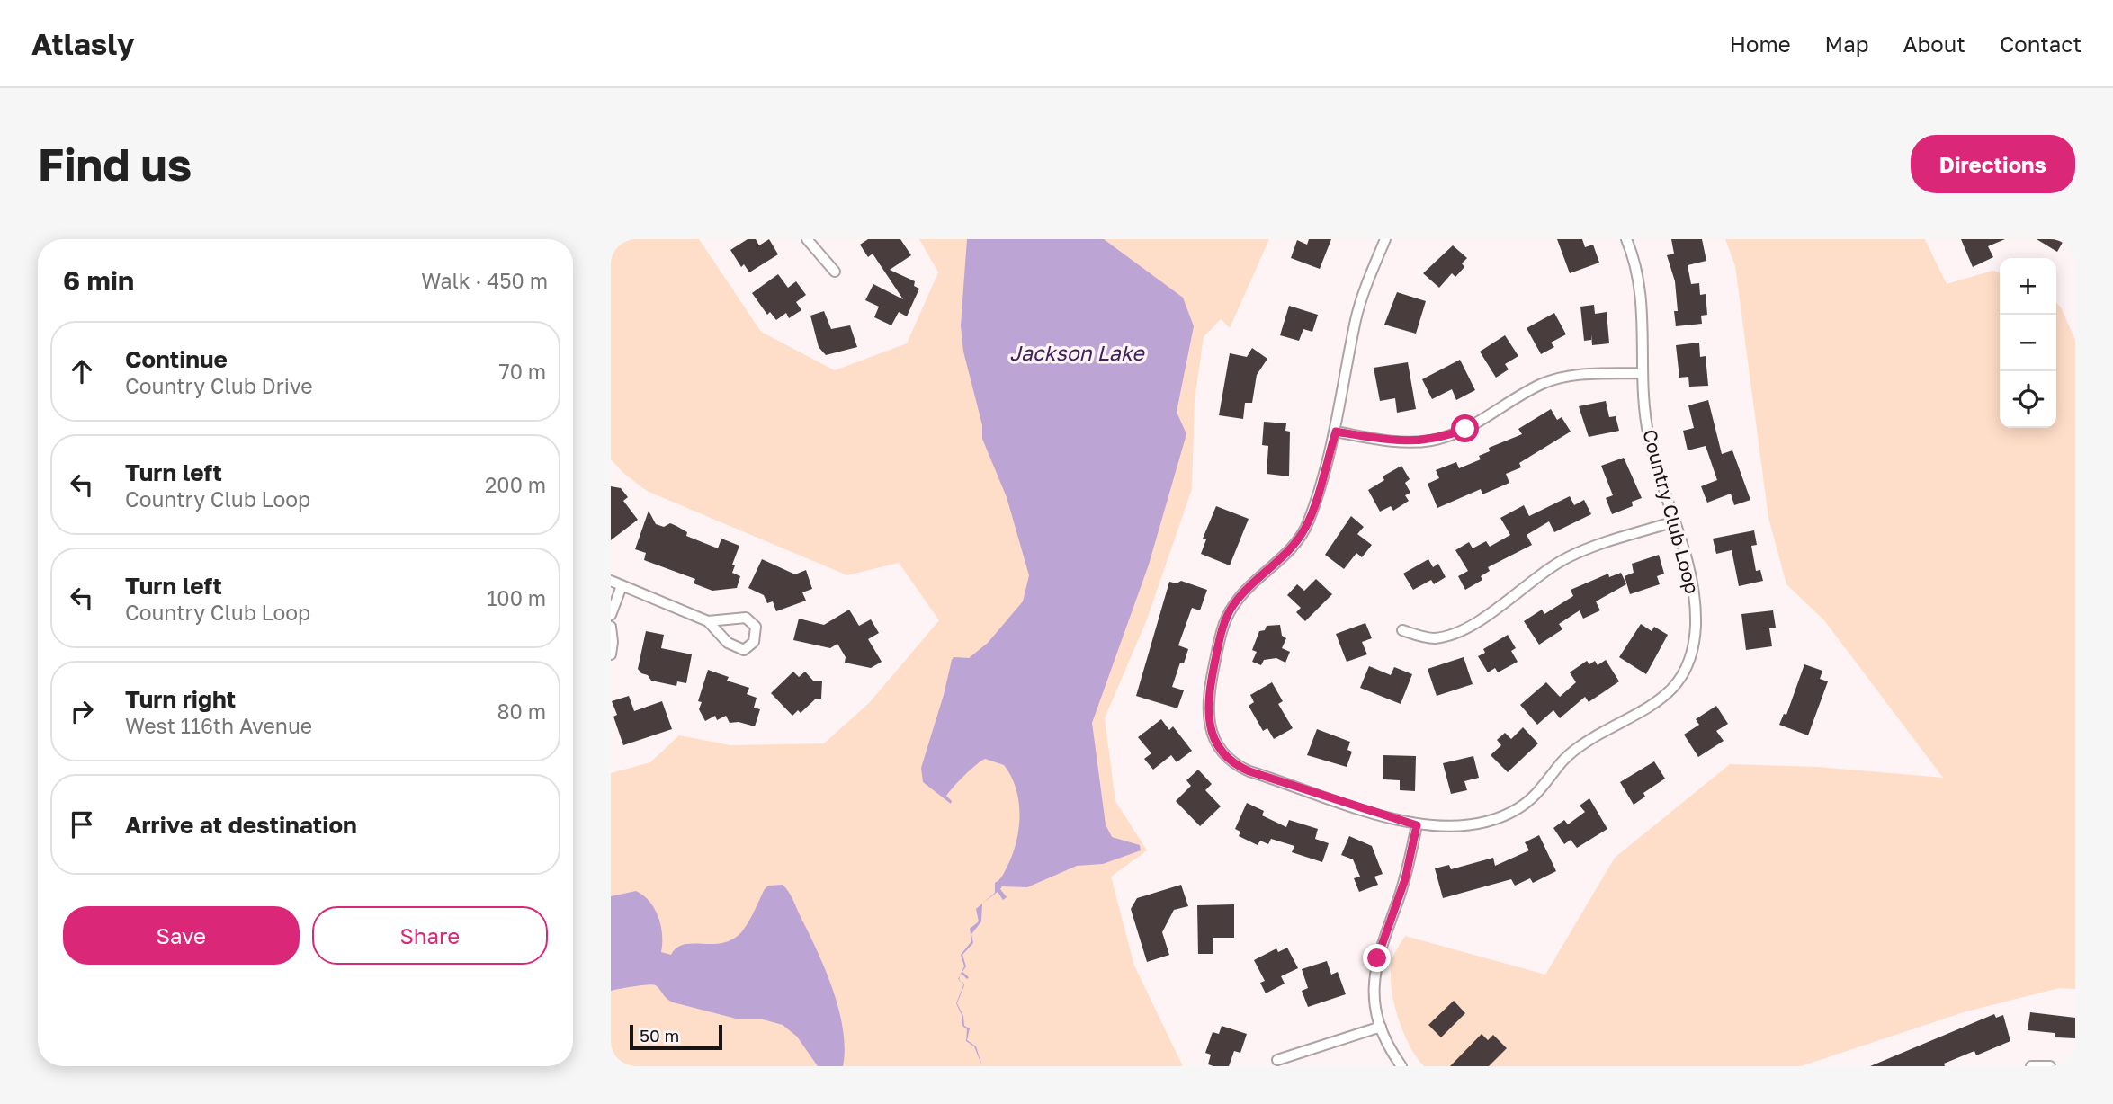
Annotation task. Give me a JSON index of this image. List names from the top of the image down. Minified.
{"streets":{"street":["Country Club Loop"]},"water":["Jackson Lake"],"scale_bar":"50 m","page":{"header":"Atlasly","nav":["Home","Map","About","Contact"],"buttons":["Directions",["Save","Share"]],"title":"Find us","heading":["6 min","Walk · 450 m"],"map_buttons":["+","−"],"list":[["Continue","Country Club Drive","70 m"],["Turn left","Country Club Loop","200 m"],["Turn left","Country Club Loop","100 m"],["Turn right","West 116th Avenue","80 m"],"Arrive at destination"],"scale":"50 m"}}
